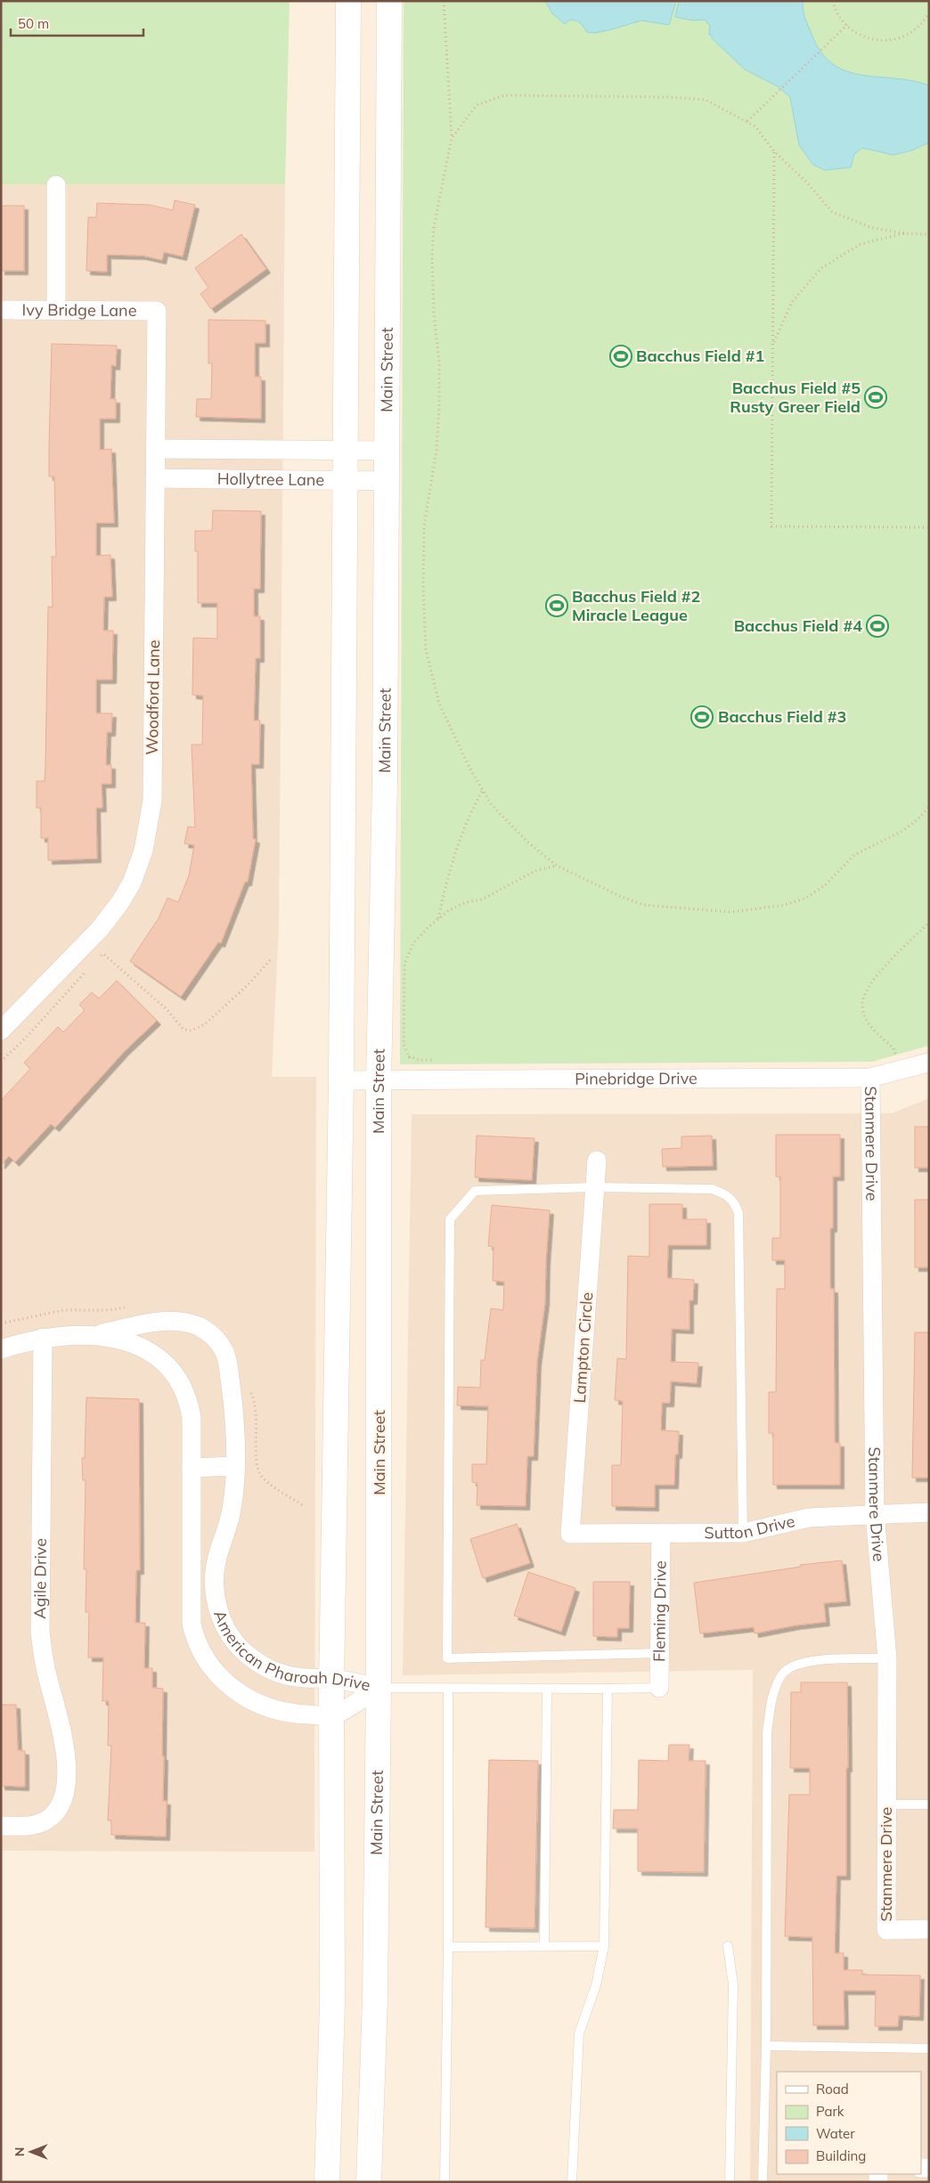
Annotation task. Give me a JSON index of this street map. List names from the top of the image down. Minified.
{"streets":{"main road":["Main Street"],"street":["Ivy Bridge Lane","Hollytree Lane","Woodford Lane","Pinebridge Drive","Stanmere Drive","Lampton Circle","Sutton Drive","Agile Drive","Fleming Drive","American Pharoah Drive"]},"crossings":[["Ivy Bridge Lane","Woodford Lane"],["Main Street","Hollytree Lane"],["Main Street","Pinebridge Drive"],["Main Street","American Pharoah Drive"],["Hollytree Lane","Woodford Lane"],["Pinebridge Drive","Stanmere Drive"],["Stanmere Drive","Sutton Drive"],["Lampton Circle","Sutton Drive"],["Sutton Drive","Fleming Drive"],["Agile Drive","American Pharoah Drive"]],"places":{"sports":["Bacchus Field #1","Bacchus Field #5 Rusty Greer Field","Bacchus Field #2 Miracle League","Bacchus Field #4","Bacchus Field #3"]},"legend":["Road","Park","Water","Building"],"scale_bar":"50 m","north":"left"}
